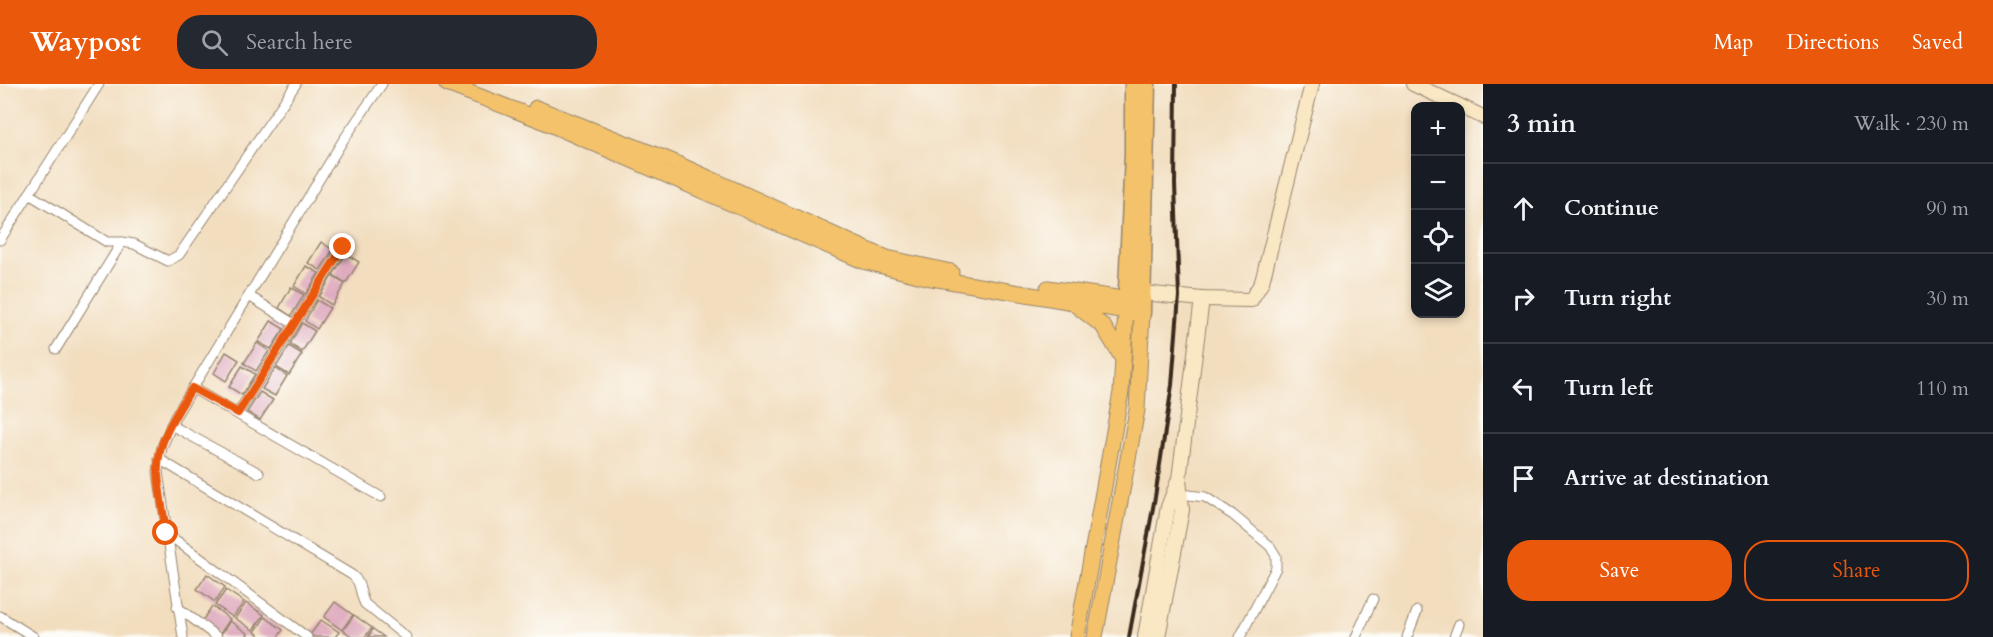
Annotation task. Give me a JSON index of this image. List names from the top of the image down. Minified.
{"page":{"header":"Waypost","search":"Search here","nav":["Map","Directions","Saved"],"heading":["3 min","Walk · 230 m"],"map_buttons":["+","−"],"list":[["Continue","90 m"],["Turn right","30 m"],["Turn left","110 m"],"Arrive at destination"],"buttons":["Save","Share"]}}
